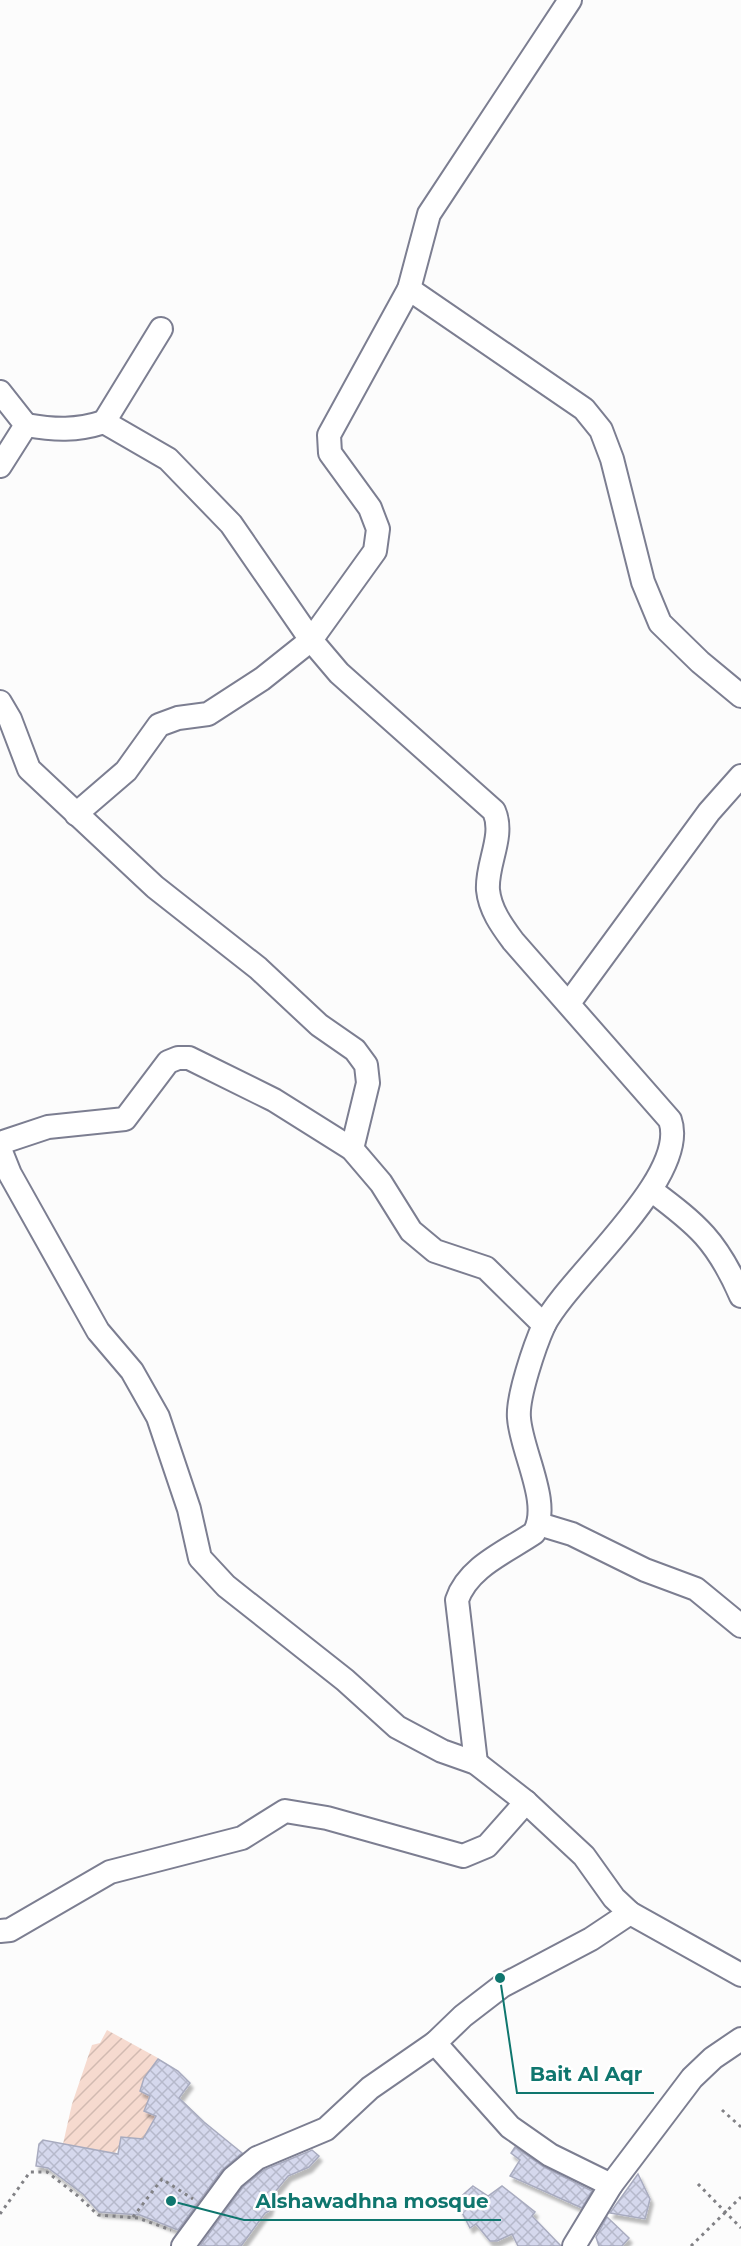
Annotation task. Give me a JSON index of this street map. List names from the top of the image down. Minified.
{"places":["Bait Al Aqr","Alshawadhna mosque"]}
